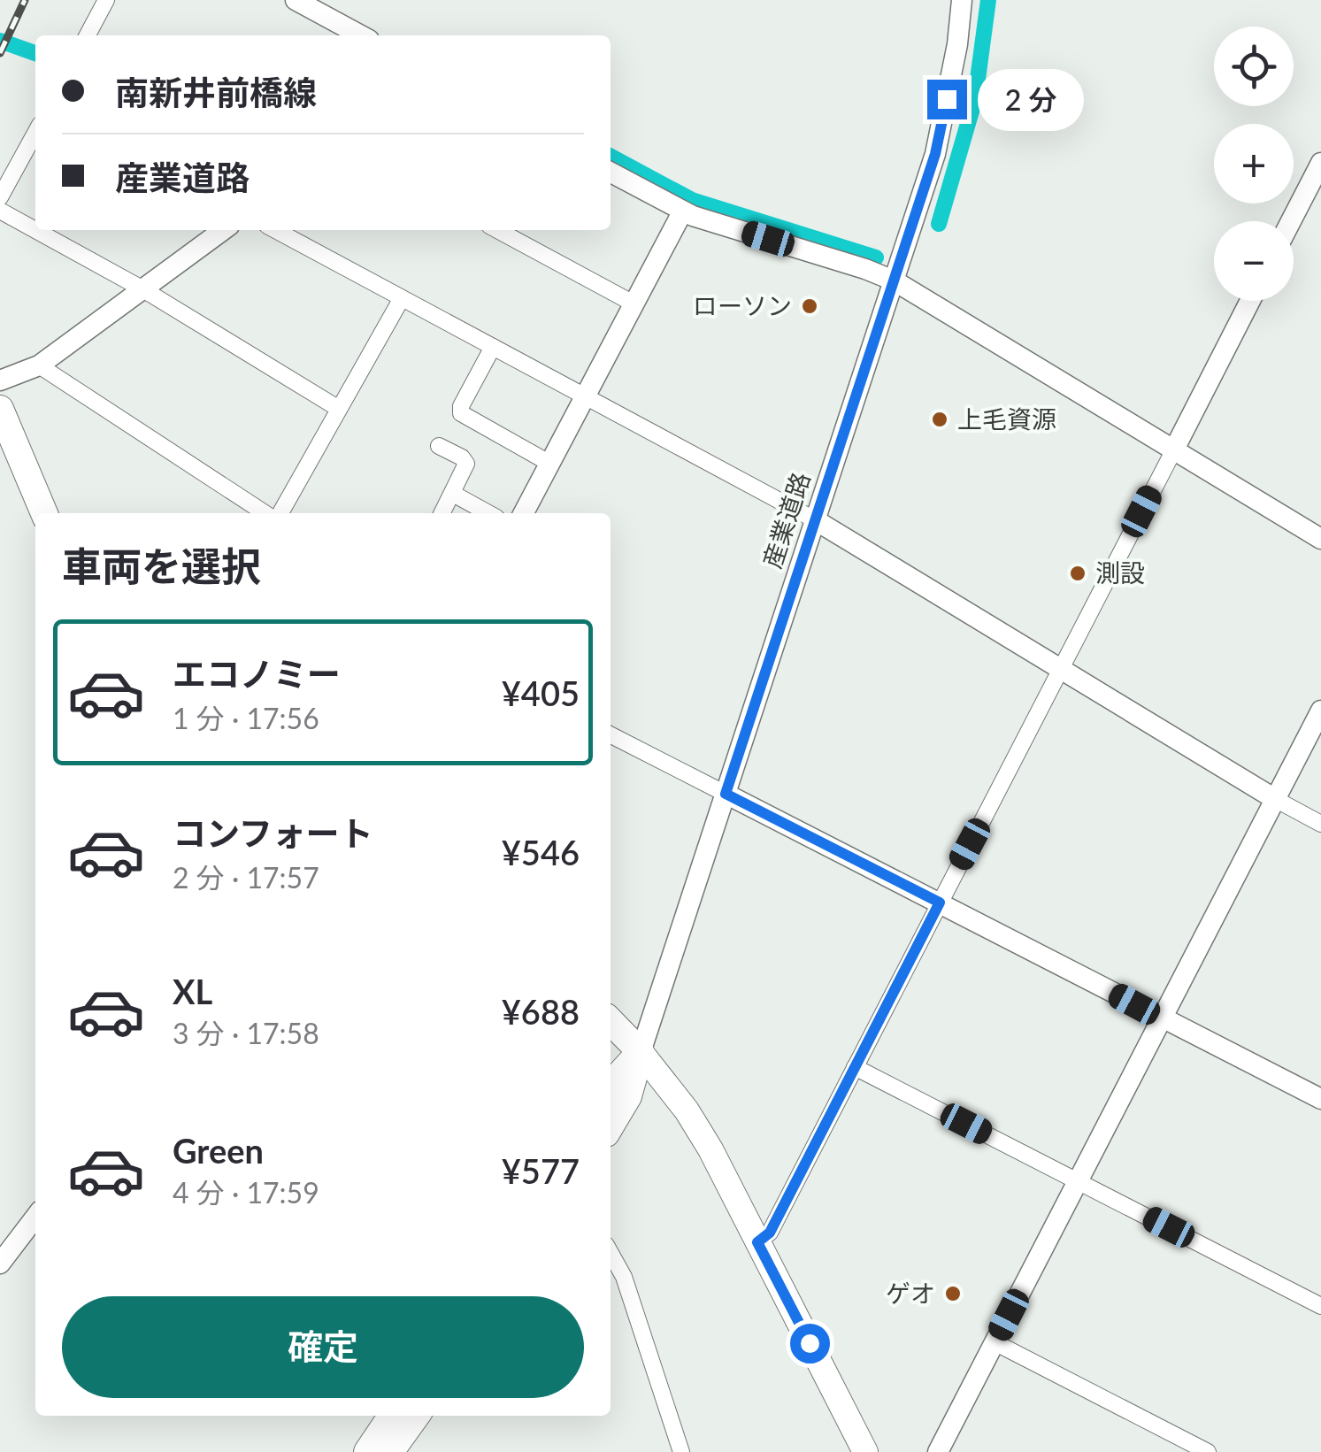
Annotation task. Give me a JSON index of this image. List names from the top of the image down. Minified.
{"streets":{"street":["産業道路"]},"places":["ローソン","上毛資源","測設","ゲオ"],"page":{"map_buttons":["+","−"],"banner":["南新井前橋線","産業道路"],"bubble":"2 分","heading":"車両を選択","list":[{"name":"エコノミー","note":"1 分 · 17:56","value":"¥405"},{"name":"コンフォート","note":"2 分 · 17:57","value":"¥546"},{"name":"XL","note":"3 分 · 17:58","value":"¥688"},{"name":"Green","note":"4 分 · 17:59","value":"¥577"}],"buttons":"確定"}}
